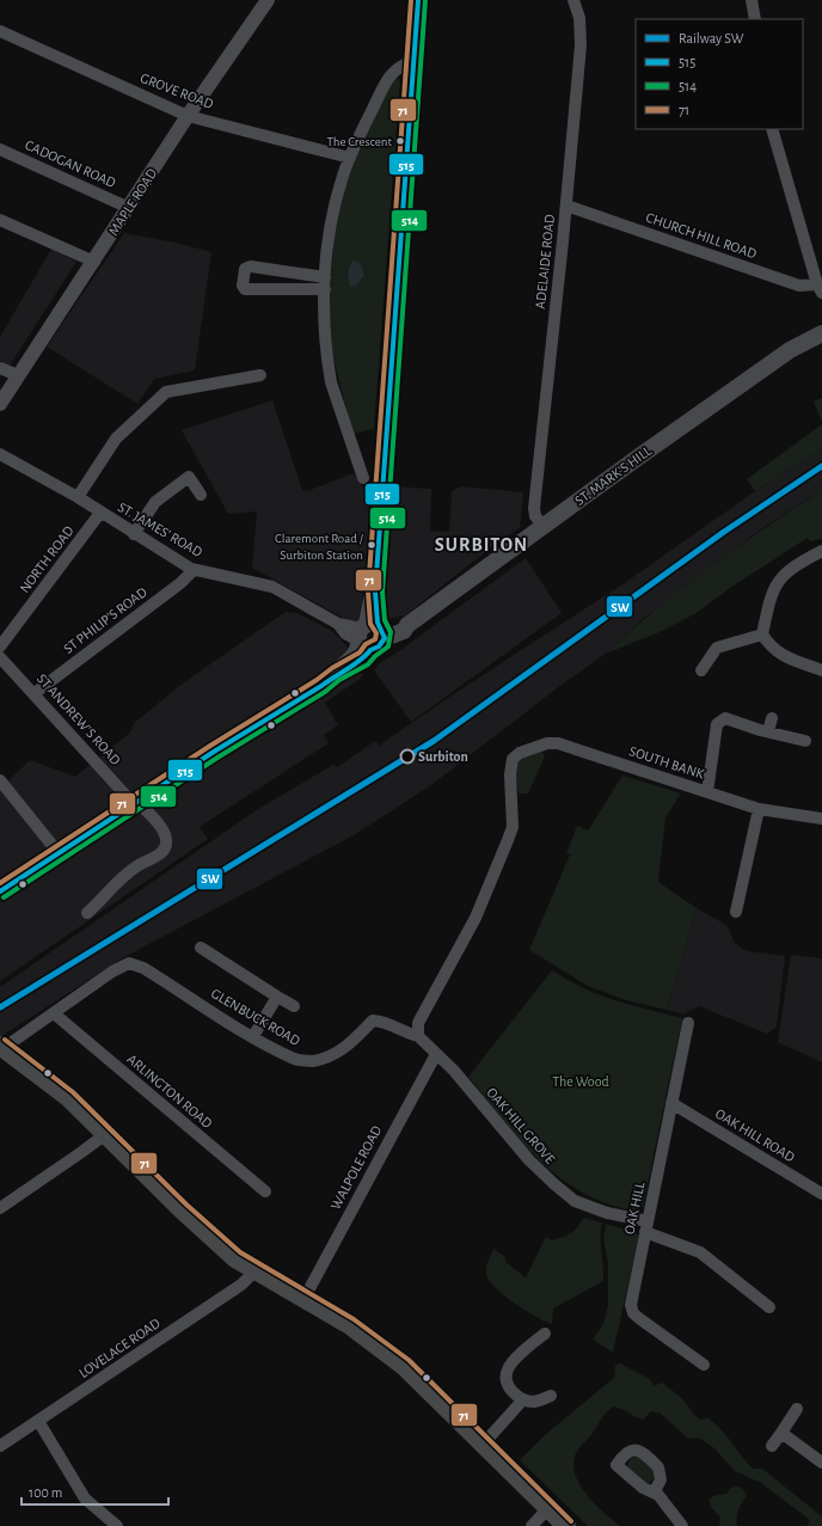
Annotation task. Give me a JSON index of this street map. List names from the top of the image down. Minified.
{"streets":{"main road":["ST. MARK'S HILL"],"street":["GROVE ROAD","CADOGAN ROAD","MAPLE ROAD","CHURCH HILL ROAD","ADELAIDE ROAD","ST. JAMES' ROAD","NORTH ROAD","ST PHILIP'S ROAD","ST ANDREW'S ROAD","SOUTH BANK","GLENBUCK ROAD","ARLINGTON ROAD","OAK HILL GROVE","OAK HILL ROAD","WALPOLE ROAD","OAK HILL","LOVELACE ROAD"]},"crossings":[["GROVE ROAD","MAPLE ROAD"],["CADOGAN ROAD","MAPLE ROAD"],["CHURCH HILL ROAD","ADELAIDE ROAD"],["ADELAIDE ROAD","ST. MARK'S HILL"],["ST. MARK'S HILL","ST. JAMES' ROAD"],["ST. MARK'S HILL","ST ANDREW'S ROAD"],["ST. JAMES' ROAD","NORTH ROAD"],["ST. JAMES' ROAD","ST PHILIP'S ROAD"],["ST PHILIP'S ROAD","ST ANDREW'S ROAD"],["SOUTH BANK","GLENBUCK ROAD"],["SOUTH BANK","OAK HILL GROVE"],["GLENBUCK ROAD","ARLINGTON ROAD"],["GLENBUCK ROAD","OAK HILL GROVE"],["OAK HILL GROVE","WALPOLE ROAD"],["OAK HILL GROVE","OAK HILL"],["OAK HILL ROAD","OAK HILL"]],"districts":["SURBITON"],"parks":["The Wood"],"places":["The Crescent","Claremont Road / Surbiton Station","Surbiton"],"lines":["transit line 515","transit line 514","transit line 71","rail line SW"],"legend":["Railway SW","515","514","71"],"scale_bar":"100 m"}
